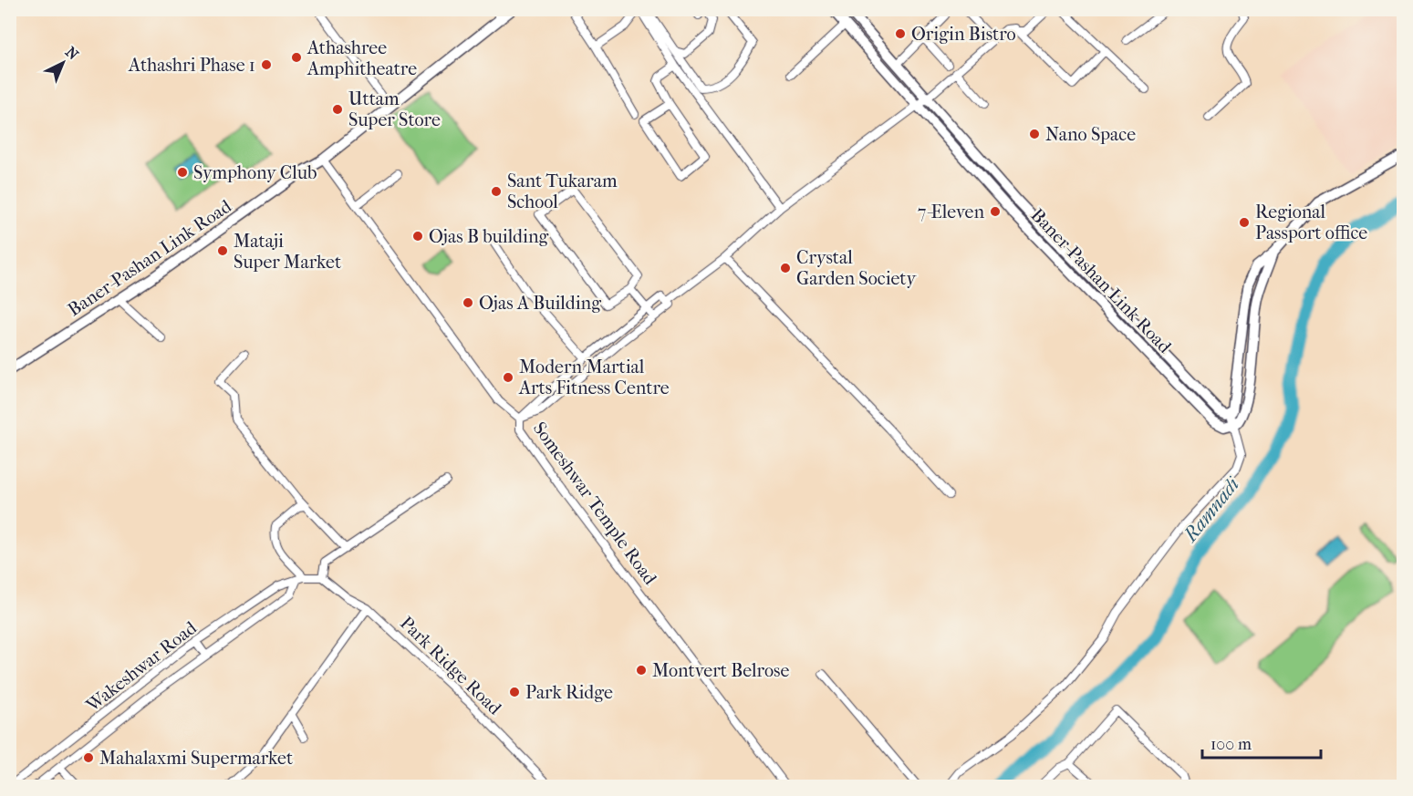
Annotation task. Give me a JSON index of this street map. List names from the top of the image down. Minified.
{"streets":{"street":["Baner-Pashan Link Road","Someshwar Temple Road","Park Ridge Road","Wakeshwar Road"]},"crossings":[["Baner-Pashan Link Road","Someshwar Temple Road"],["Park Ridge Road","Wakeshwar Road"]],"water":["Ramnadi"],"places":["Origin Bistro","Athashree Amphitheatre","Athashri Phase 1","Uttam Super Store","Nano Space","Symphony Club","Sant Tukaram School","7-Eleven","Regional Passport office","Ojas B building","Mataji Super Market","Crystal Garden Society","Ojas A Building","Modern Martial Arts Fitness Centre","Montvert Belrose","Park Ridge","Mahalaxmi Supermarket"],"scale_bar":"100 m","north":"top right"}
